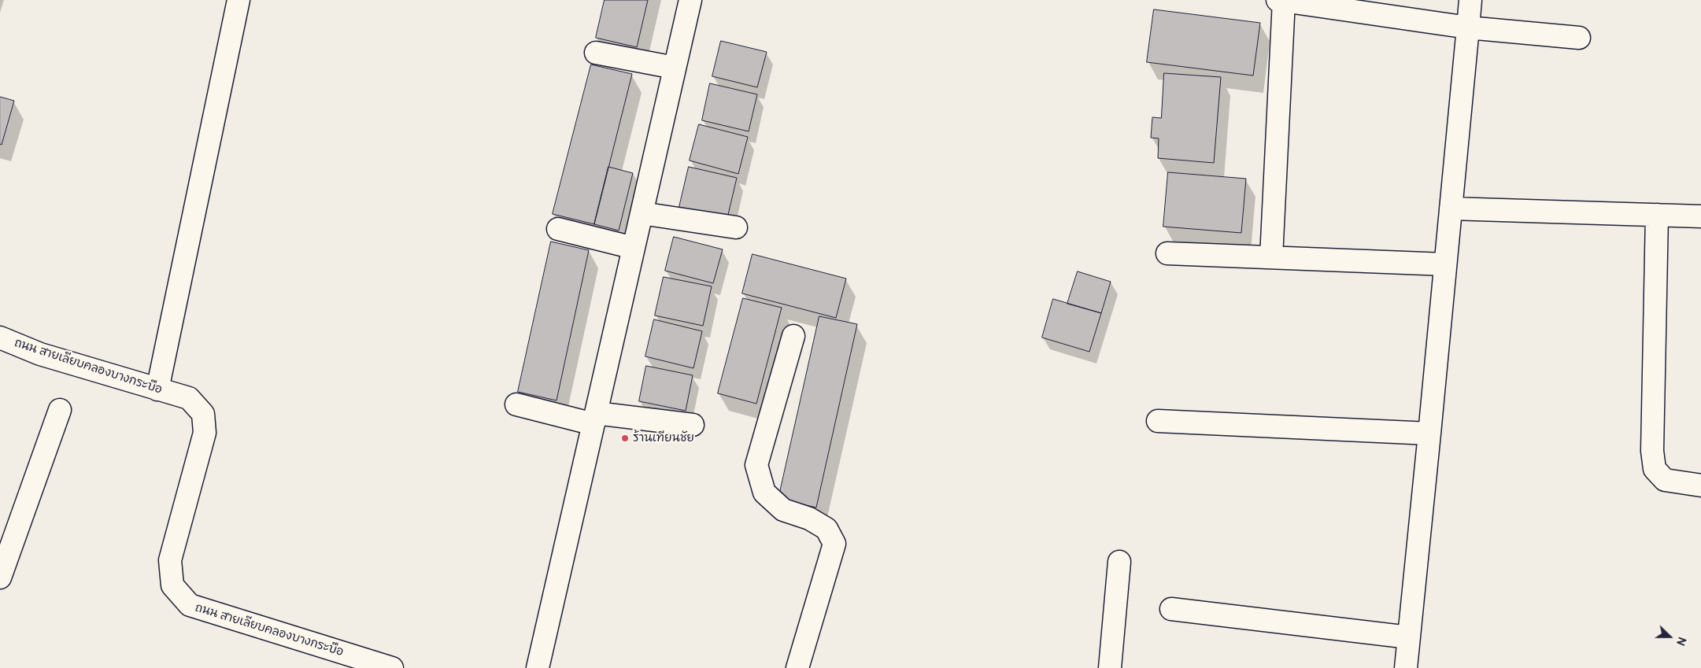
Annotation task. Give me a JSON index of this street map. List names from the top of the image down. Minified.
{"streets":{"street":["ถนน สายเลียบคลองบางกระบือ"]},"places":["ร้านเทียนชัย"],"north":"right"}
